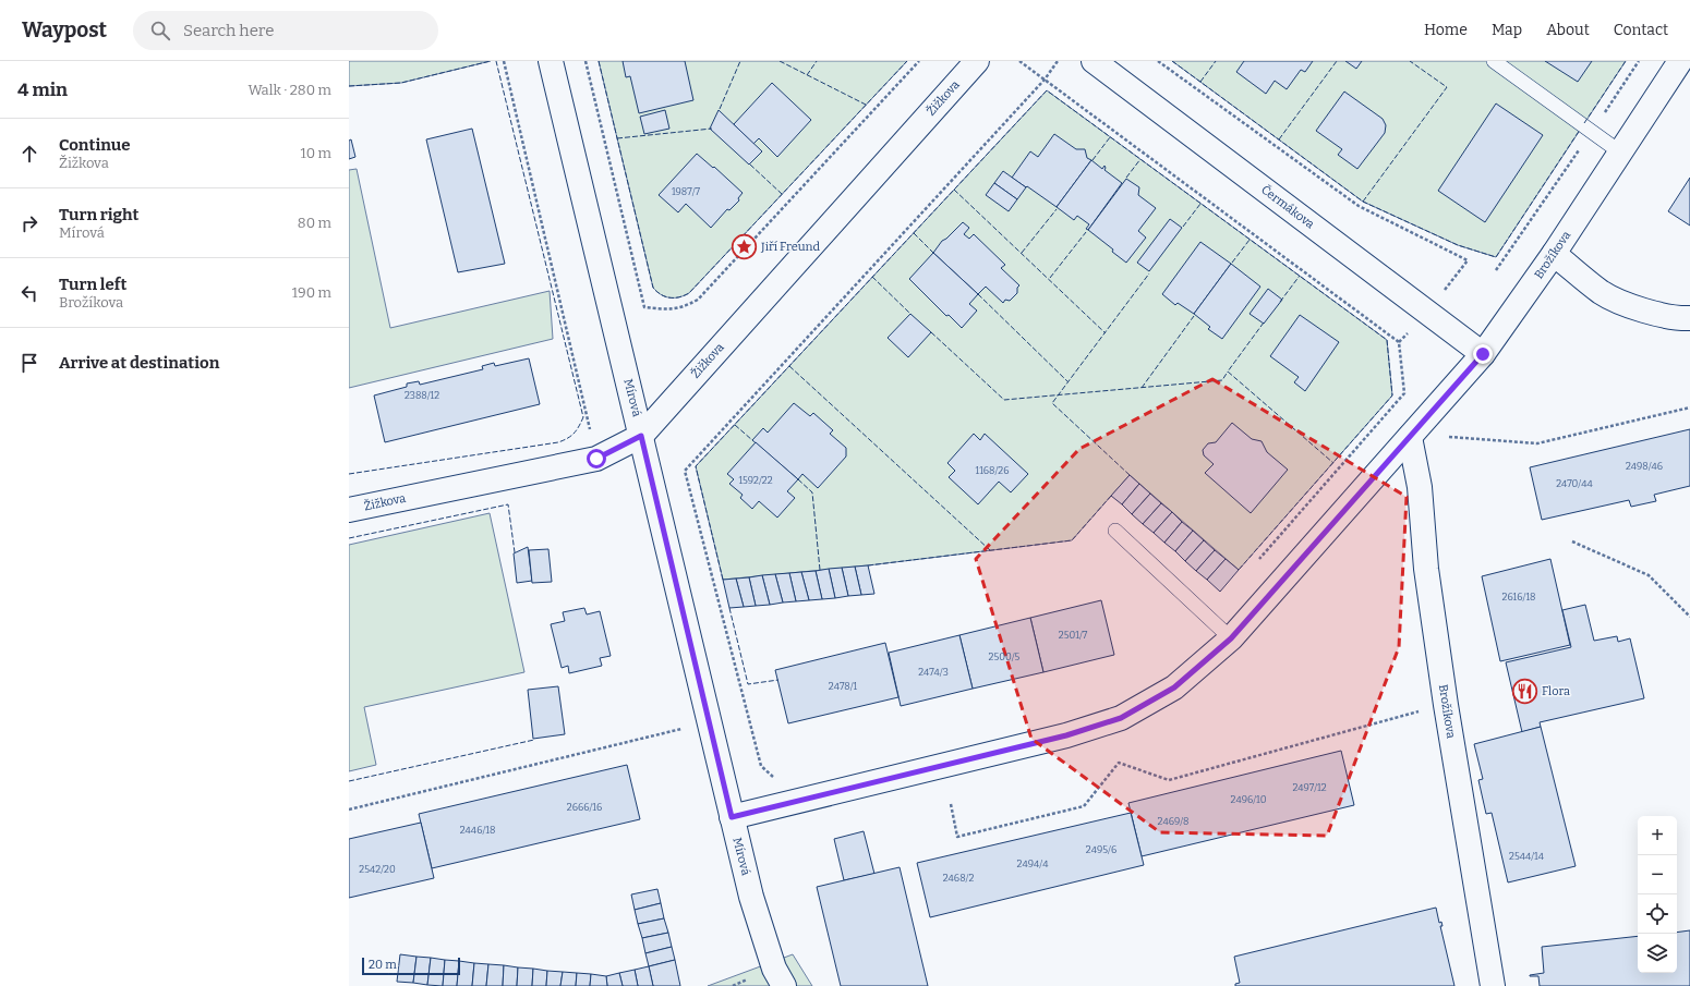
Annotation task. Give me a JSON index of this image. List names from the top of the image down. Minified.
{"streets":{"street":["Žižkova","Čermákova","Brožíkova","Mírová"]},"crossings":[["Žižkova","Mírová"],["Čermákova","Brožíkova"],["Brožíkova","Mírová"]],"places":{"place":["Jiří Freund"],"restaurant":["Flora"]},"house_numbers":["1987/7","2388/12","2498/46","1168/26","1592/22","2470/44","2616/18","2501/7","2500/5","2474/3","2478/1","2497/12","2496/10","2666/16","2469/8","2446/18","2495/6","2544/14","2494/4","2542/20","2468/2"],"scale_bar":"20 m","page":{"header":"Waypost","search":"Search here","nav":["Home","Map","About","Contact"],"heading":["4 min","Walk · 280 m"],"list":[["Continue","Žižkova","10 m"],["Turn right","Mírová","80 m"],["Turn left","Brožíkova","190 m"],"Arrive at destination"],"map_buttons":["+","−"],"scale":"20 m"}}
